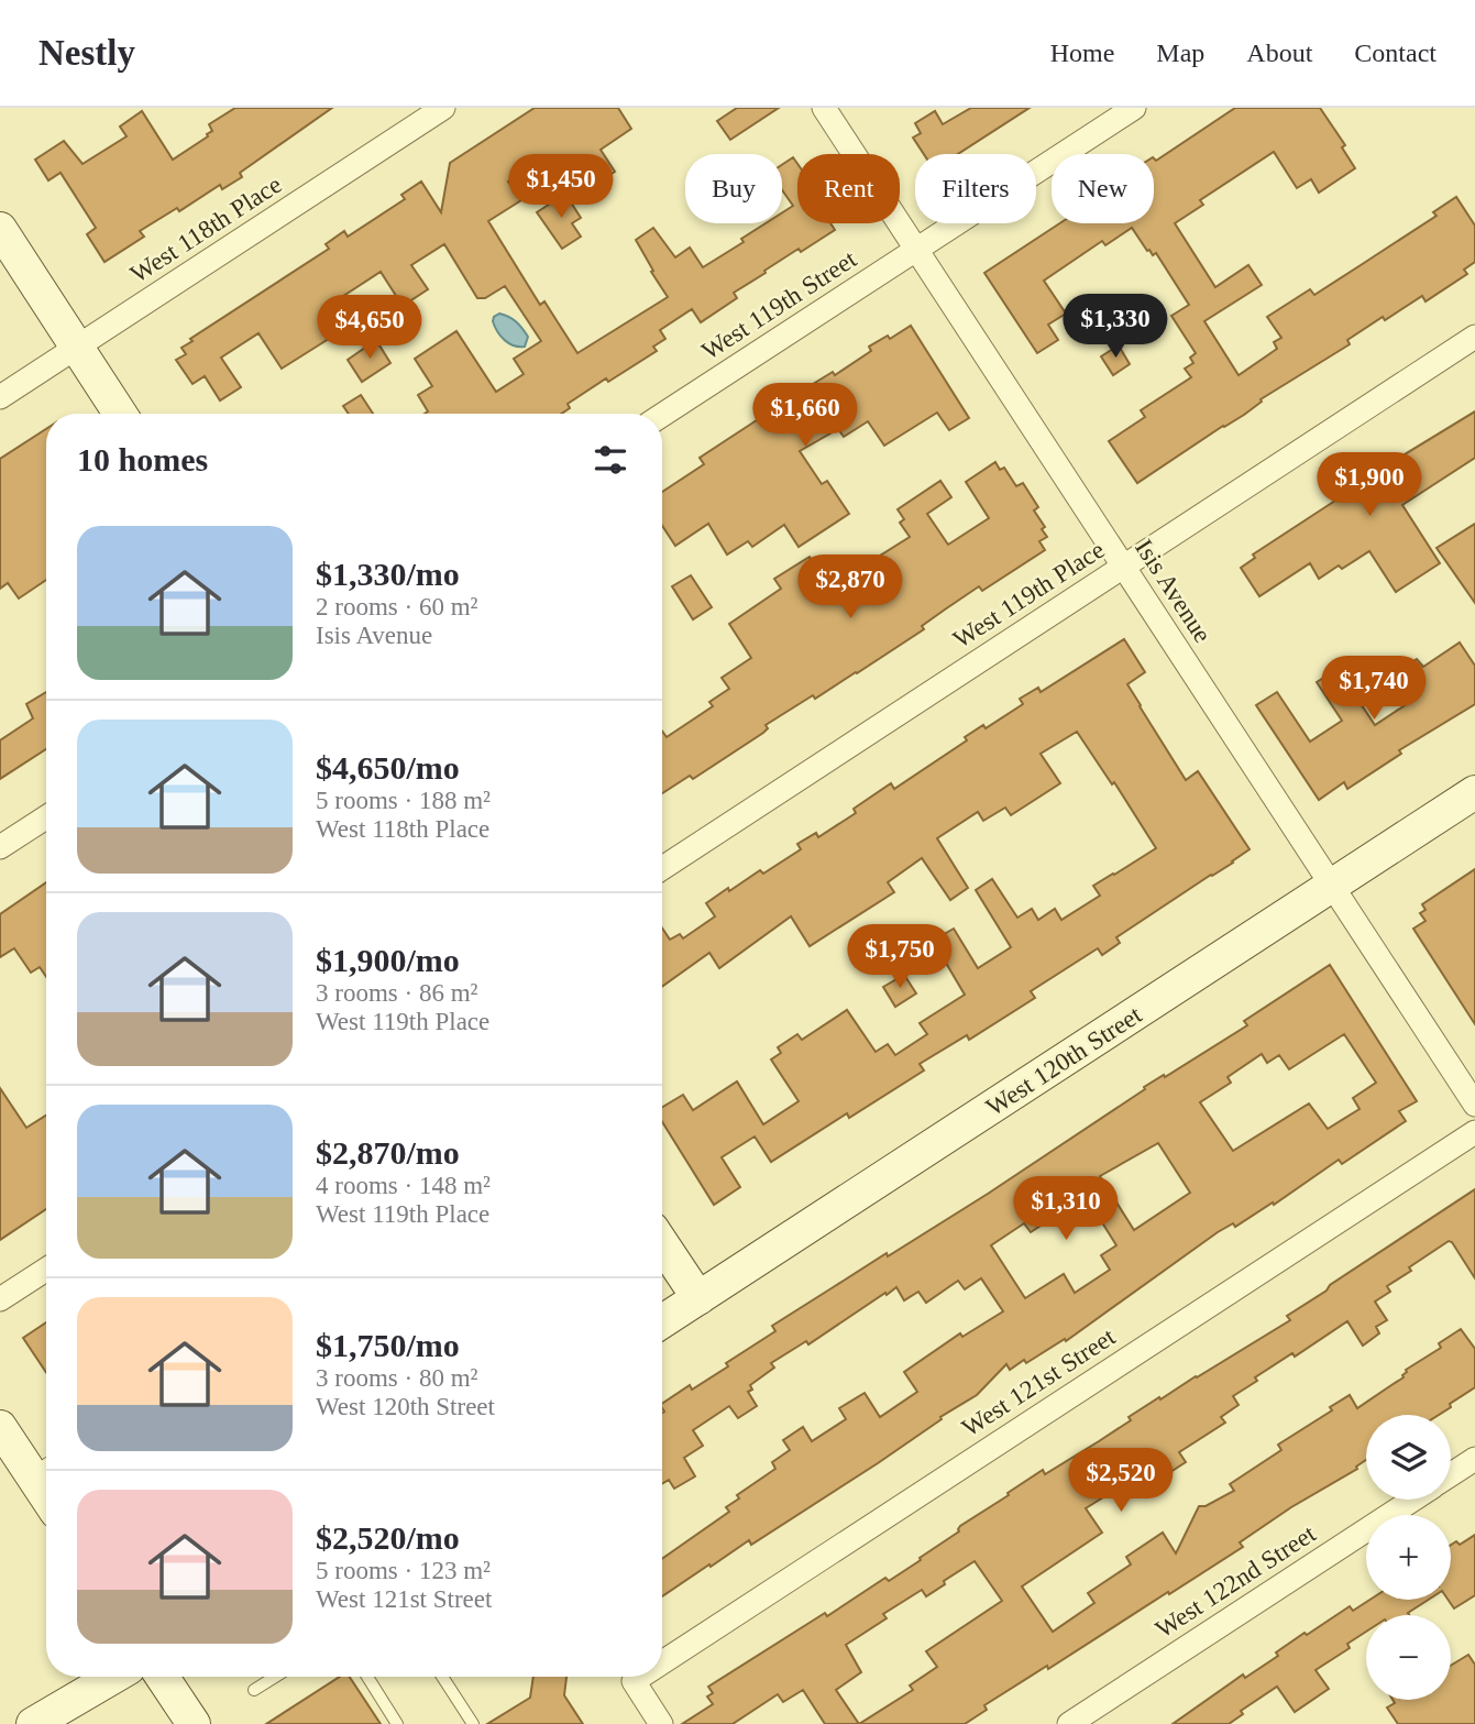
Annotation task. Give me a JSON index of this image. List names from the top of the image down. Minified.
{"streets":{"main road":["West 120th Street"],"street":["West 118th Place","West 119th Street","Isis Avenue","West 119th Place","West 121st Street","West 122nd Street"]},"crossings":[["West 119th Street","Isis Avenue"],["Isis Avenue","West 119th Place"],["Isis Avenue","West 120th Street"]],"page":{"header":"Nestly","nav":["Home","Map","About","Contact"],"price":["$1,450","$1,330","$4,650","$1,660","$1,900","$2,870","$1,740","$1,750","$1,310","$2,520"],"chip":["Buy","Rent","Filters","New"],"heading":"10 homes","list":[{"name":"$1,330/mo","note":"2 rooms · 60 m² · Isis Avenue"},{"name":"$4,650/mo","note":"5 rooms · 188 m² · West 118th Place"},{"name":"$1,900/mo","note":"3 rooms · 86 m² · West 119th Place"},{"name":"$2,870/mo","note":"4 rooms · 148 m² · West 119th Place"},{"name":"$1,750/mo","note":"3 rooms · 80 m² · West 120th Street"},{"name":"$2,520/mo","note":"5 rooms · 123 m² · West 121st Street"}],"map_buttons":["+","−"]}}
